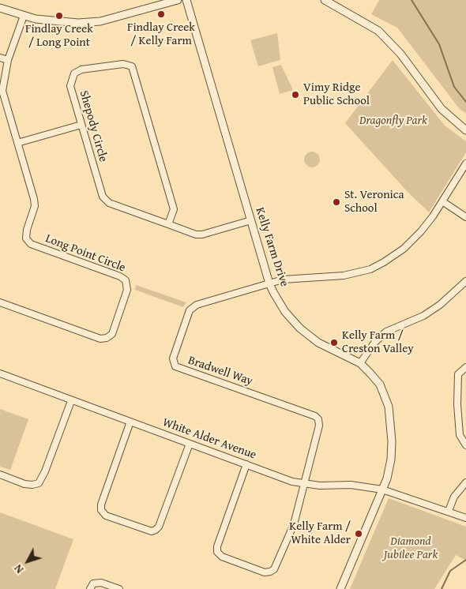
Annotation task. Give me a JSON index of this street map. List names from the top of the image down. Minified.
{"streets":{"street":["Shepody Circle","Kelly Farm Drive","Long Point Circle","Bradwell Way","White Alder Avenue"]},"crossings":[["Shepody Circle","Kelly Farm Drive"],["Kelly Farm Drive","Bradwell Way"],["Kelly Farm Drive","White Alder Avenue"],["Bradwell Way","White Alder Avenue"]],"parks":["Dragonfly Park","Diamond Jubilee Park"],"places":["Findlay Creek / Kelly Farm","Findlay Creek / Long Point","Vimy Ridge Public School","St. Veronica School","Kelly Farm / Creston Valley","Kelly Farm / White Alder"],"north":"bottom left"}
